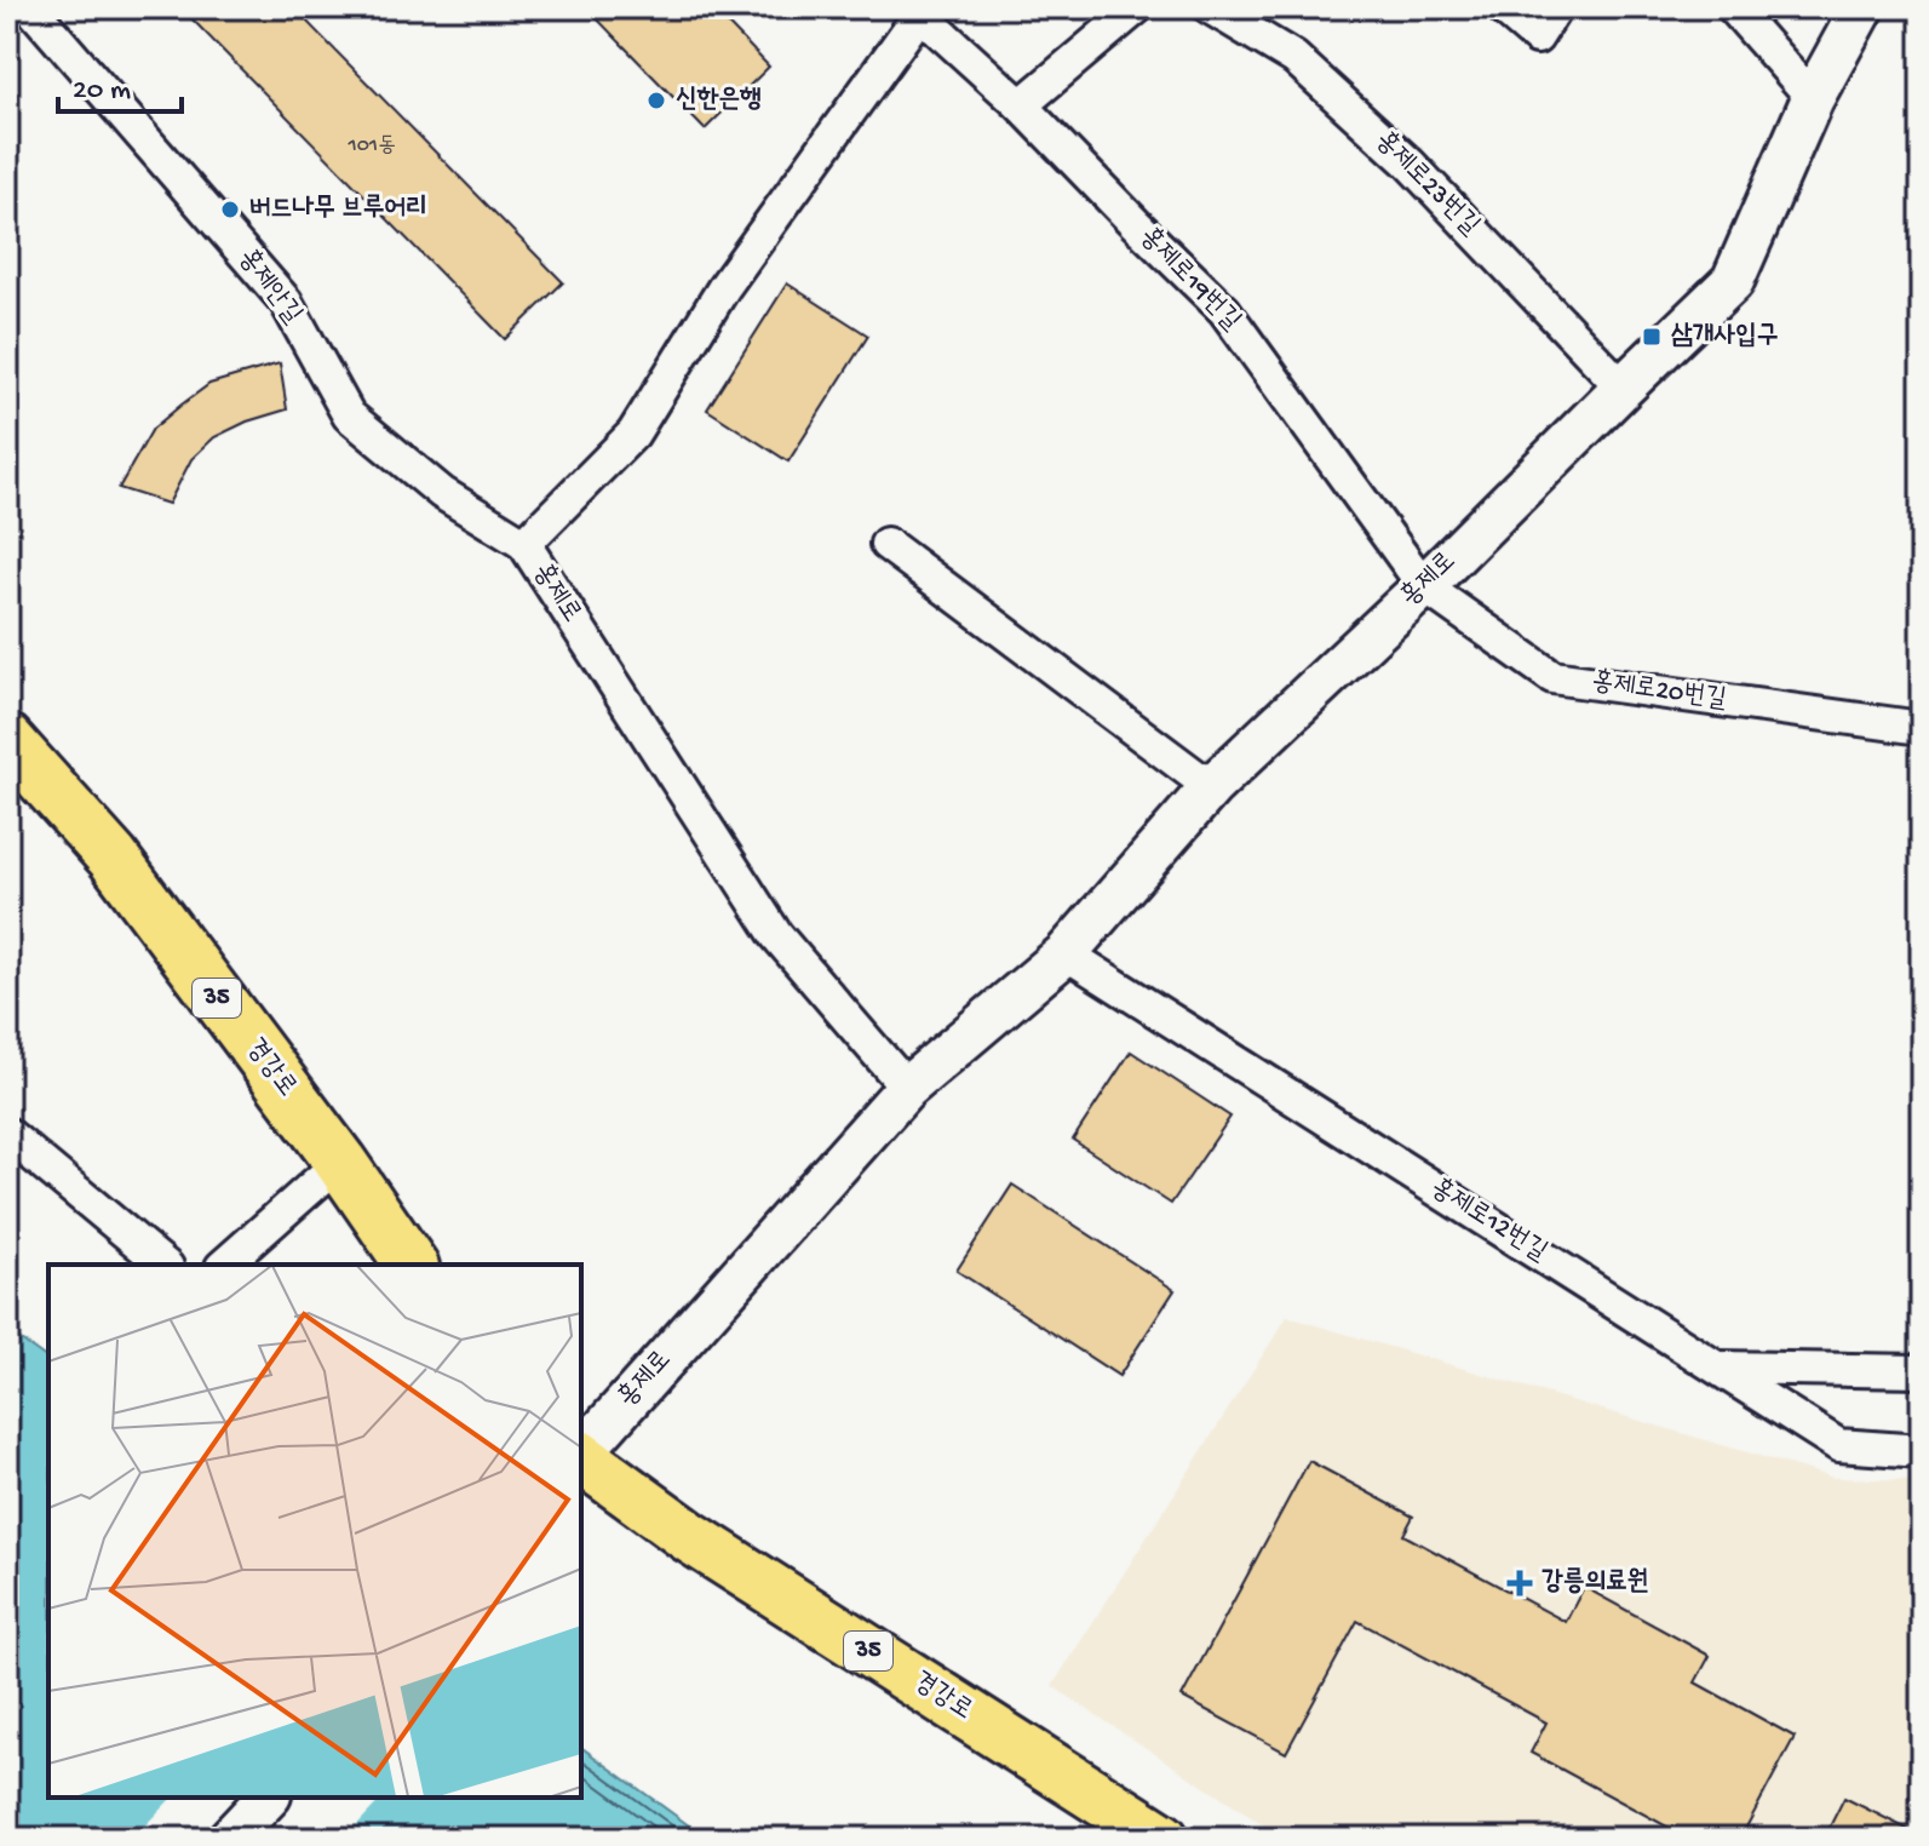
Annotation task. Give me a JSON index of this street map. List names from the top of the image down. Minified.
{"streets":{"main road":["35","경강로"],"street":["홍제로23번길","홍제로19번길","홍제안길","홍제로","홍제로20번길","홍제로12번길"]},"crossings":[["홍제로23번길","홍제로"],["홍제로19번길","홍제로"],["홍제로19번길","홍제로20번길"],["홍제안길","홍제로"],["홍제로","홍제로20번길"],["홍제로","홍제로12번길"]],"places":{"other":["신한은행","버드나무 브루어리"],"transit":["삼개사입구"],"health":["강릉의료원"]},"house_numbers":["101동"],"scale_bar":"20 m"}
